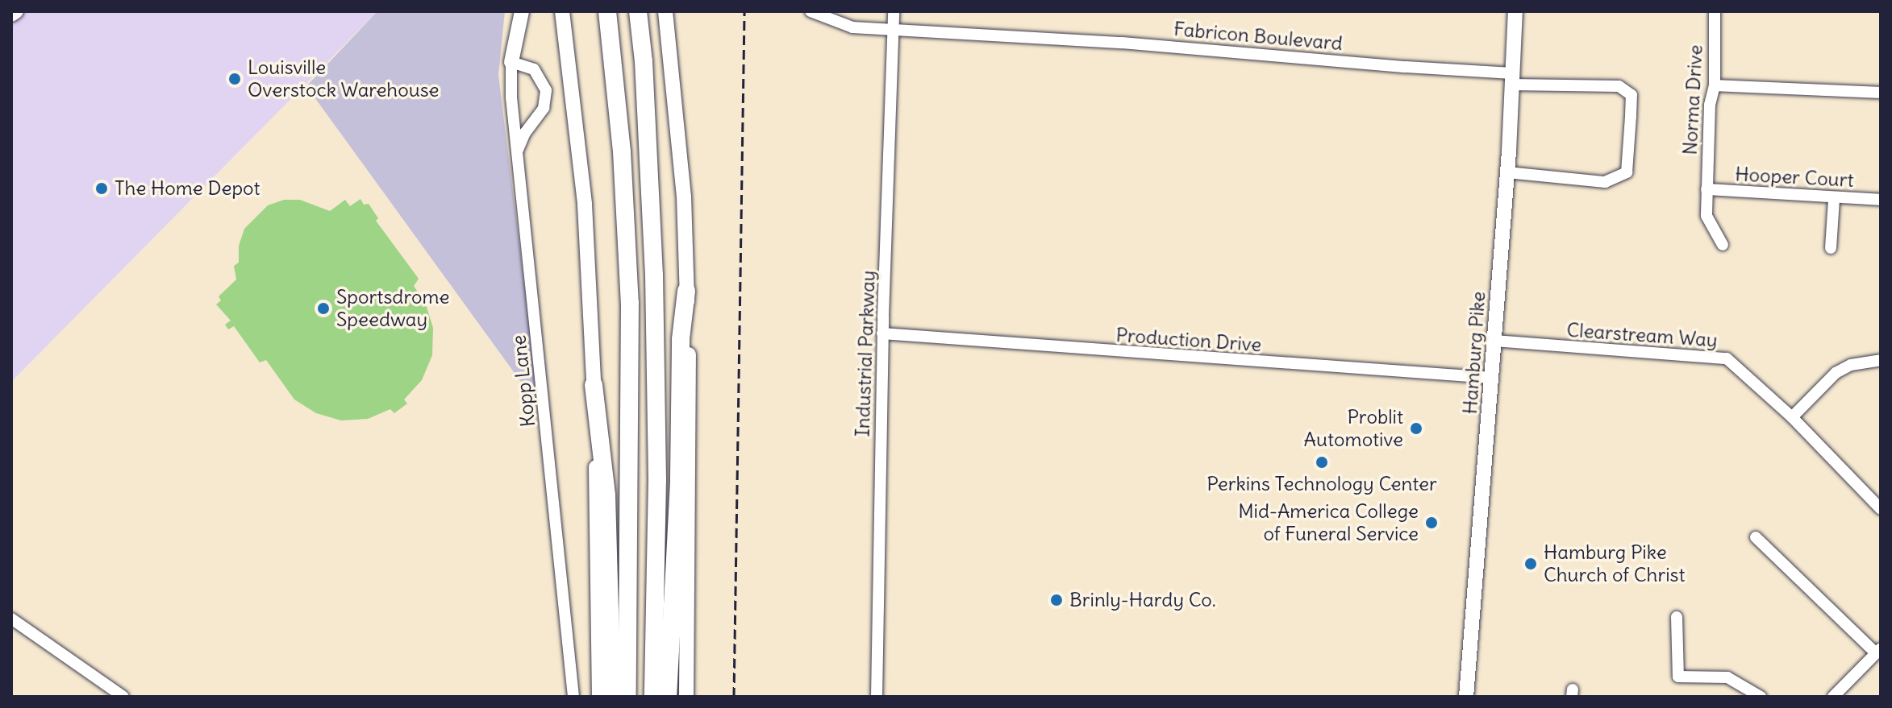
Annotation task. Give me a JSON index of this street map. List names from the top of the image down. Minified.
{"streets":{"main road":["Hamburg Pike"],"street":["Fabricon Boulevard","Norma Drive","Hooper Court","Clearstream Way","Production Drive","Industrial Parkway","Kopp Lane"]},"crossings":[["Fabricon Boulevard","Hamburg Pike"],["Fabricon Boulevard","Industrial Parkway"],["Norma Drive","Hooper Court"],["Clearstream Way","Hamburg Pike"],["Production Drive","Hamburg Pike"],["Production Drive","Industrial Parkway"]],"places":["Louisville Overstock Warehouse","The Home Depot","Sportsdrome Speedway","Problit Automotive","Perkins Technology Center","Mid-America College of Funeral Service","Hamburg Pike Church of Christ","Brinly-Hardy Co."]}
